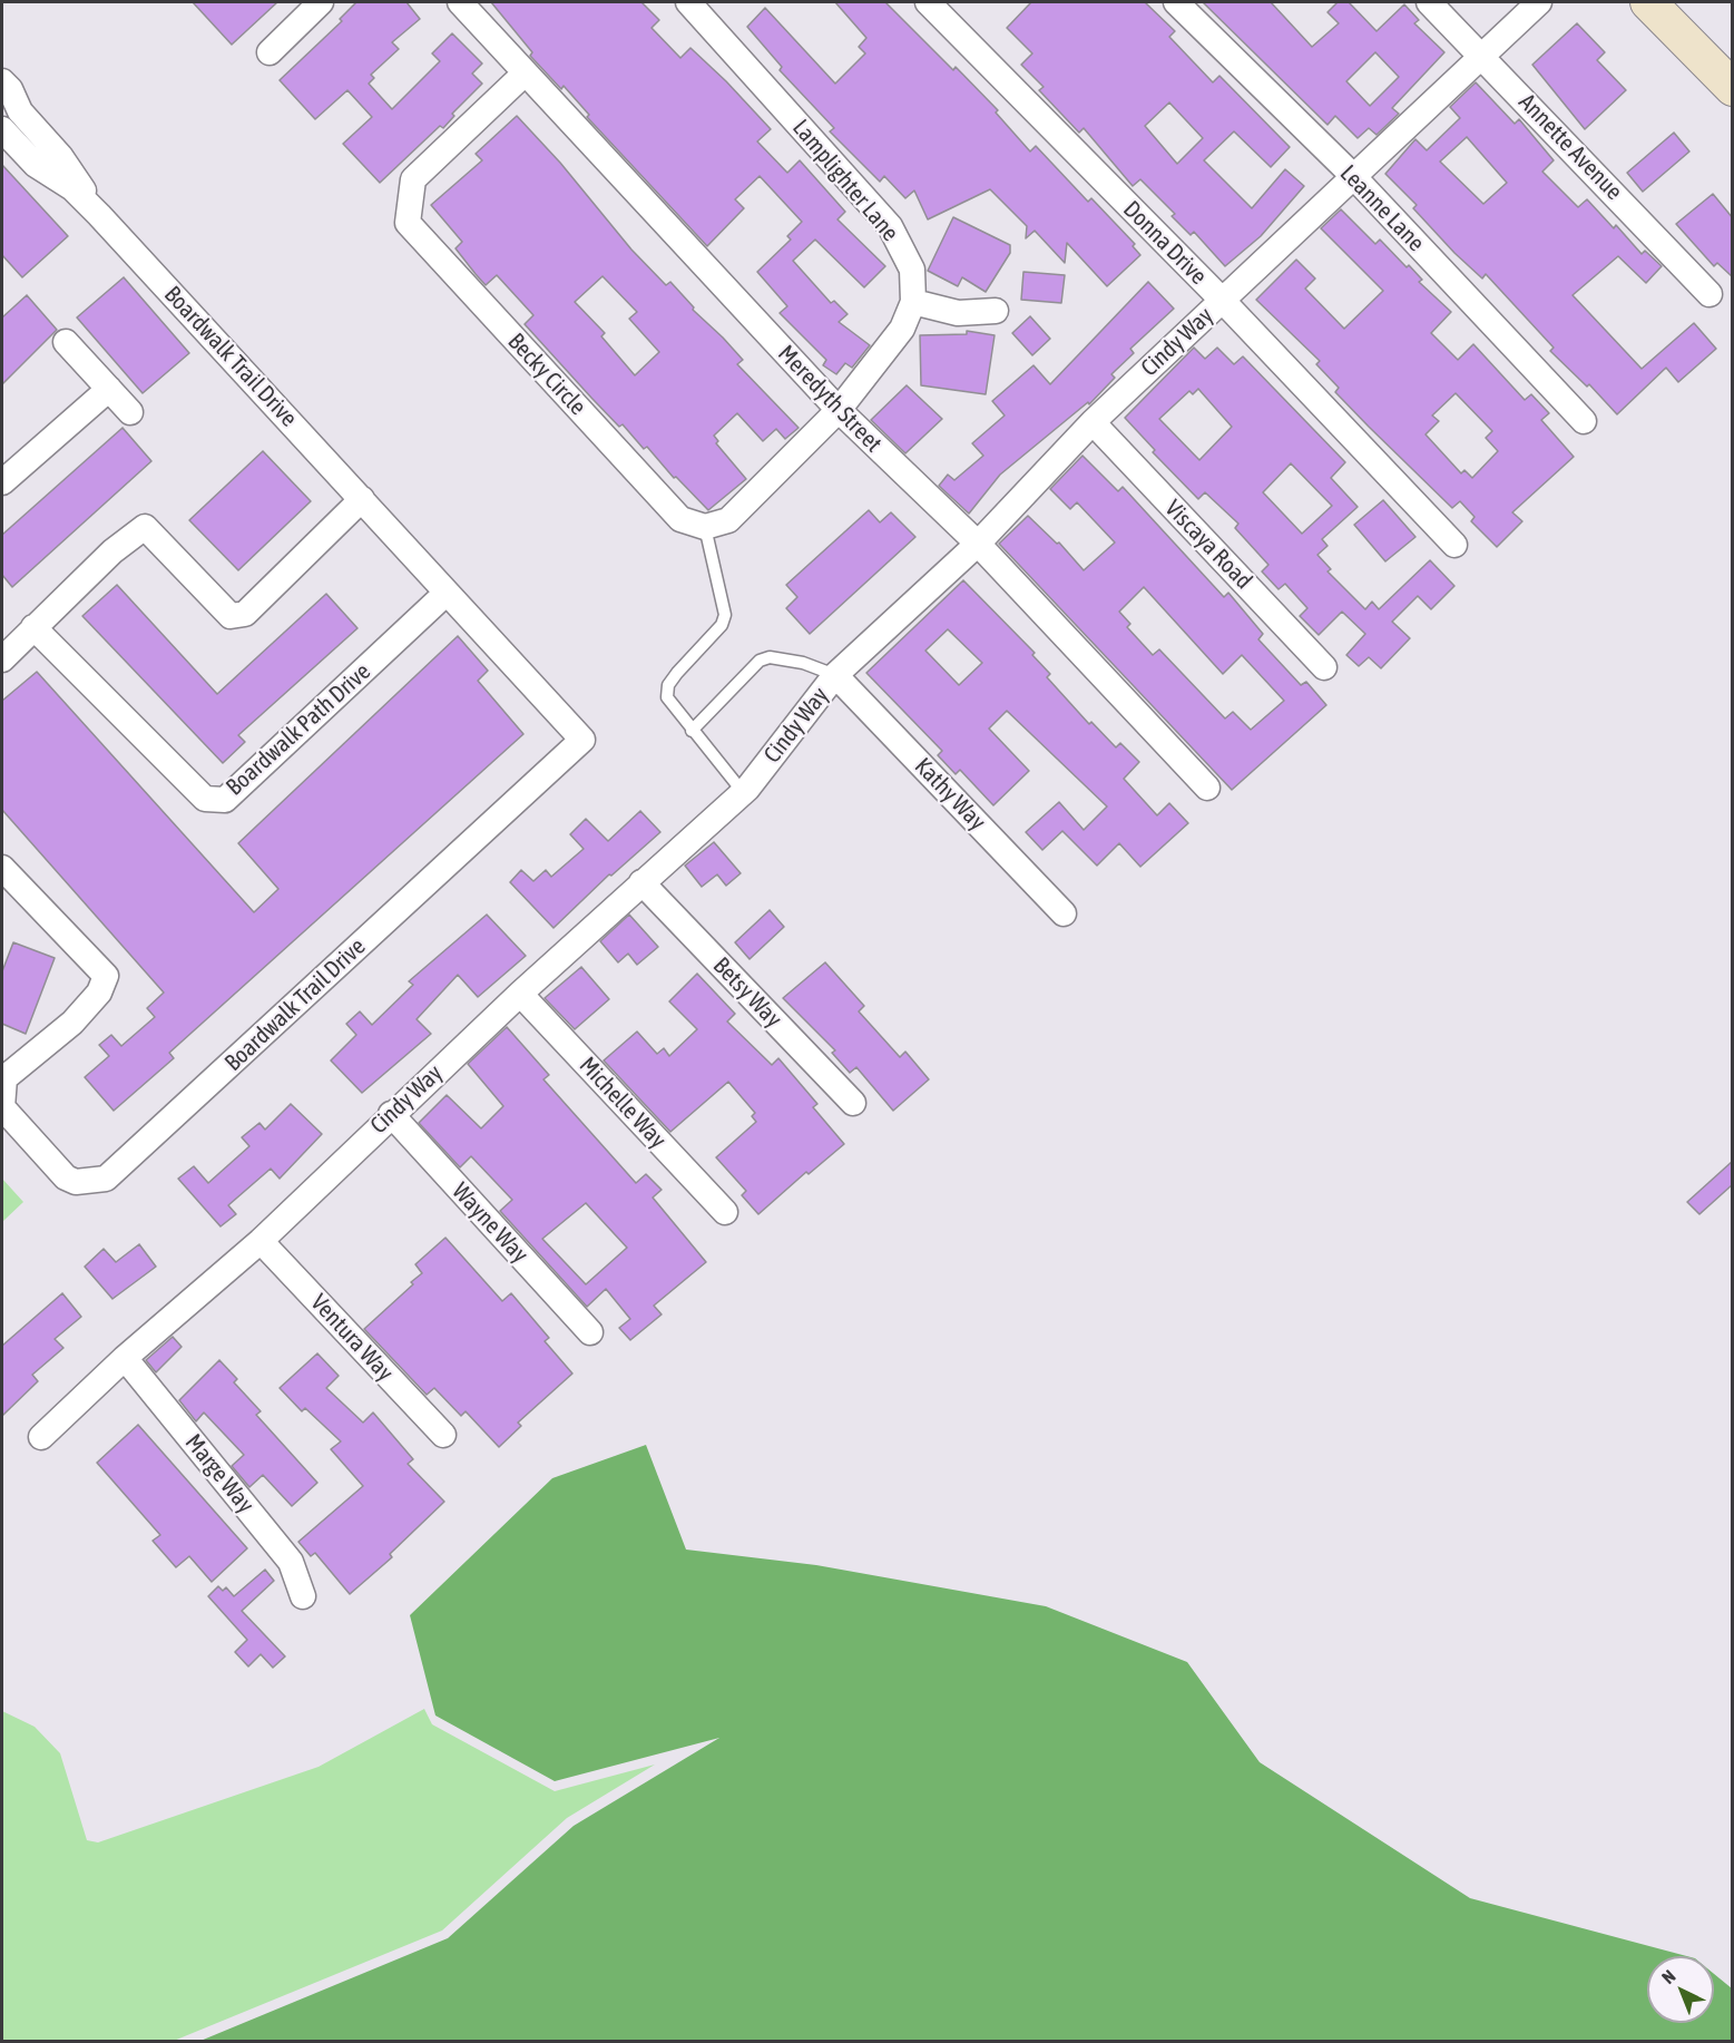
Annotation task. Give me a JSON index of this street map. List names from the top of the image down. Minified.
{"streets":{"street":["Annette Avenue","Lamplighter Lane","Leanne Lane","Donna Drive","Cindy Way","Boardwalk Trail Drive","Becky Circle","Meredyth Street","Viscaya Road","Boardwalk Path Drive","Kathy Way","Betsy Way","Michelle Way","Wayne Way","Ventura Way","Marge Way"]},"crossings":[["Annette Avenue","Cindy Way"],["Lamplighter Lane","Meredyth Street"],["Leanne Lane","Cindy Way"],["Donna Drive","Cindy Way"],["Cindy Way","Meredyth Street"],["Cindy Way","Viscaya Road"],["Cindy Way","Kathy Way"],["Cindy Way","Betsy Way"],["Cindy Way","Michelle Way"],["Cindy Way","Wayne Way"],["Cindy Way","Ventura Way"],["Cindy Way","Marge Way"],["Boardwalk Trail Drive","Boardwalk Path Drive"],["Becky Circle","Meredyth Street"]],"north":"top left"}
